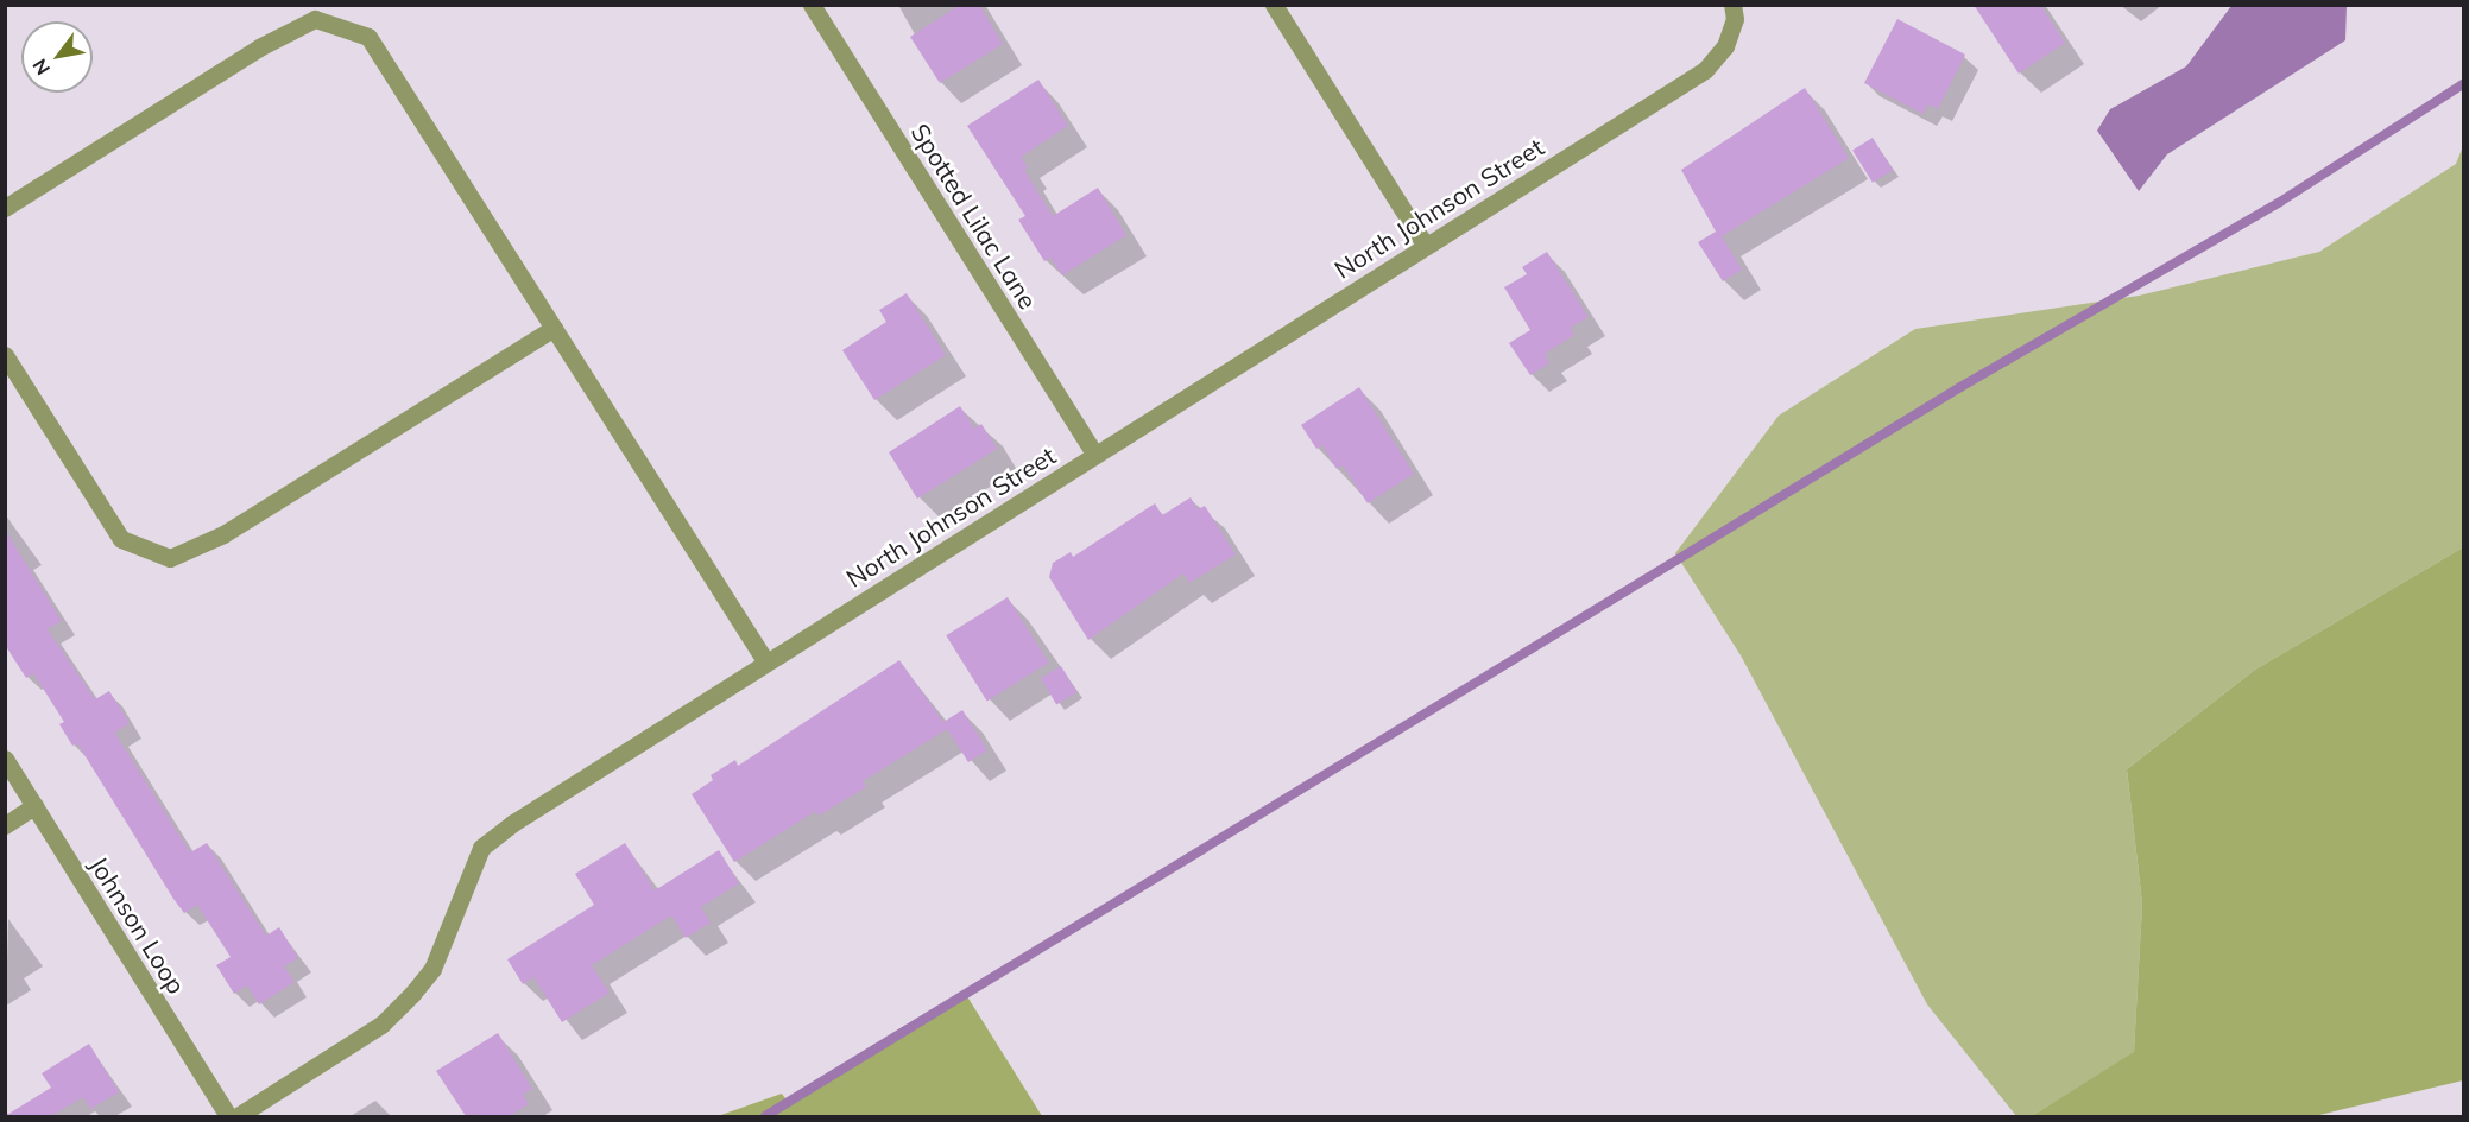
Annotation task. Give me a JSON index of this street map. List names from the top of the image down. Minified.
{"streets":{"street":["North Johnson Street","Spotted Lilac Lane","Johnson Loop"]},"crossings":[["North Johnson Street","Spotted Lilac Lane"]],"north":"bottom left"}
